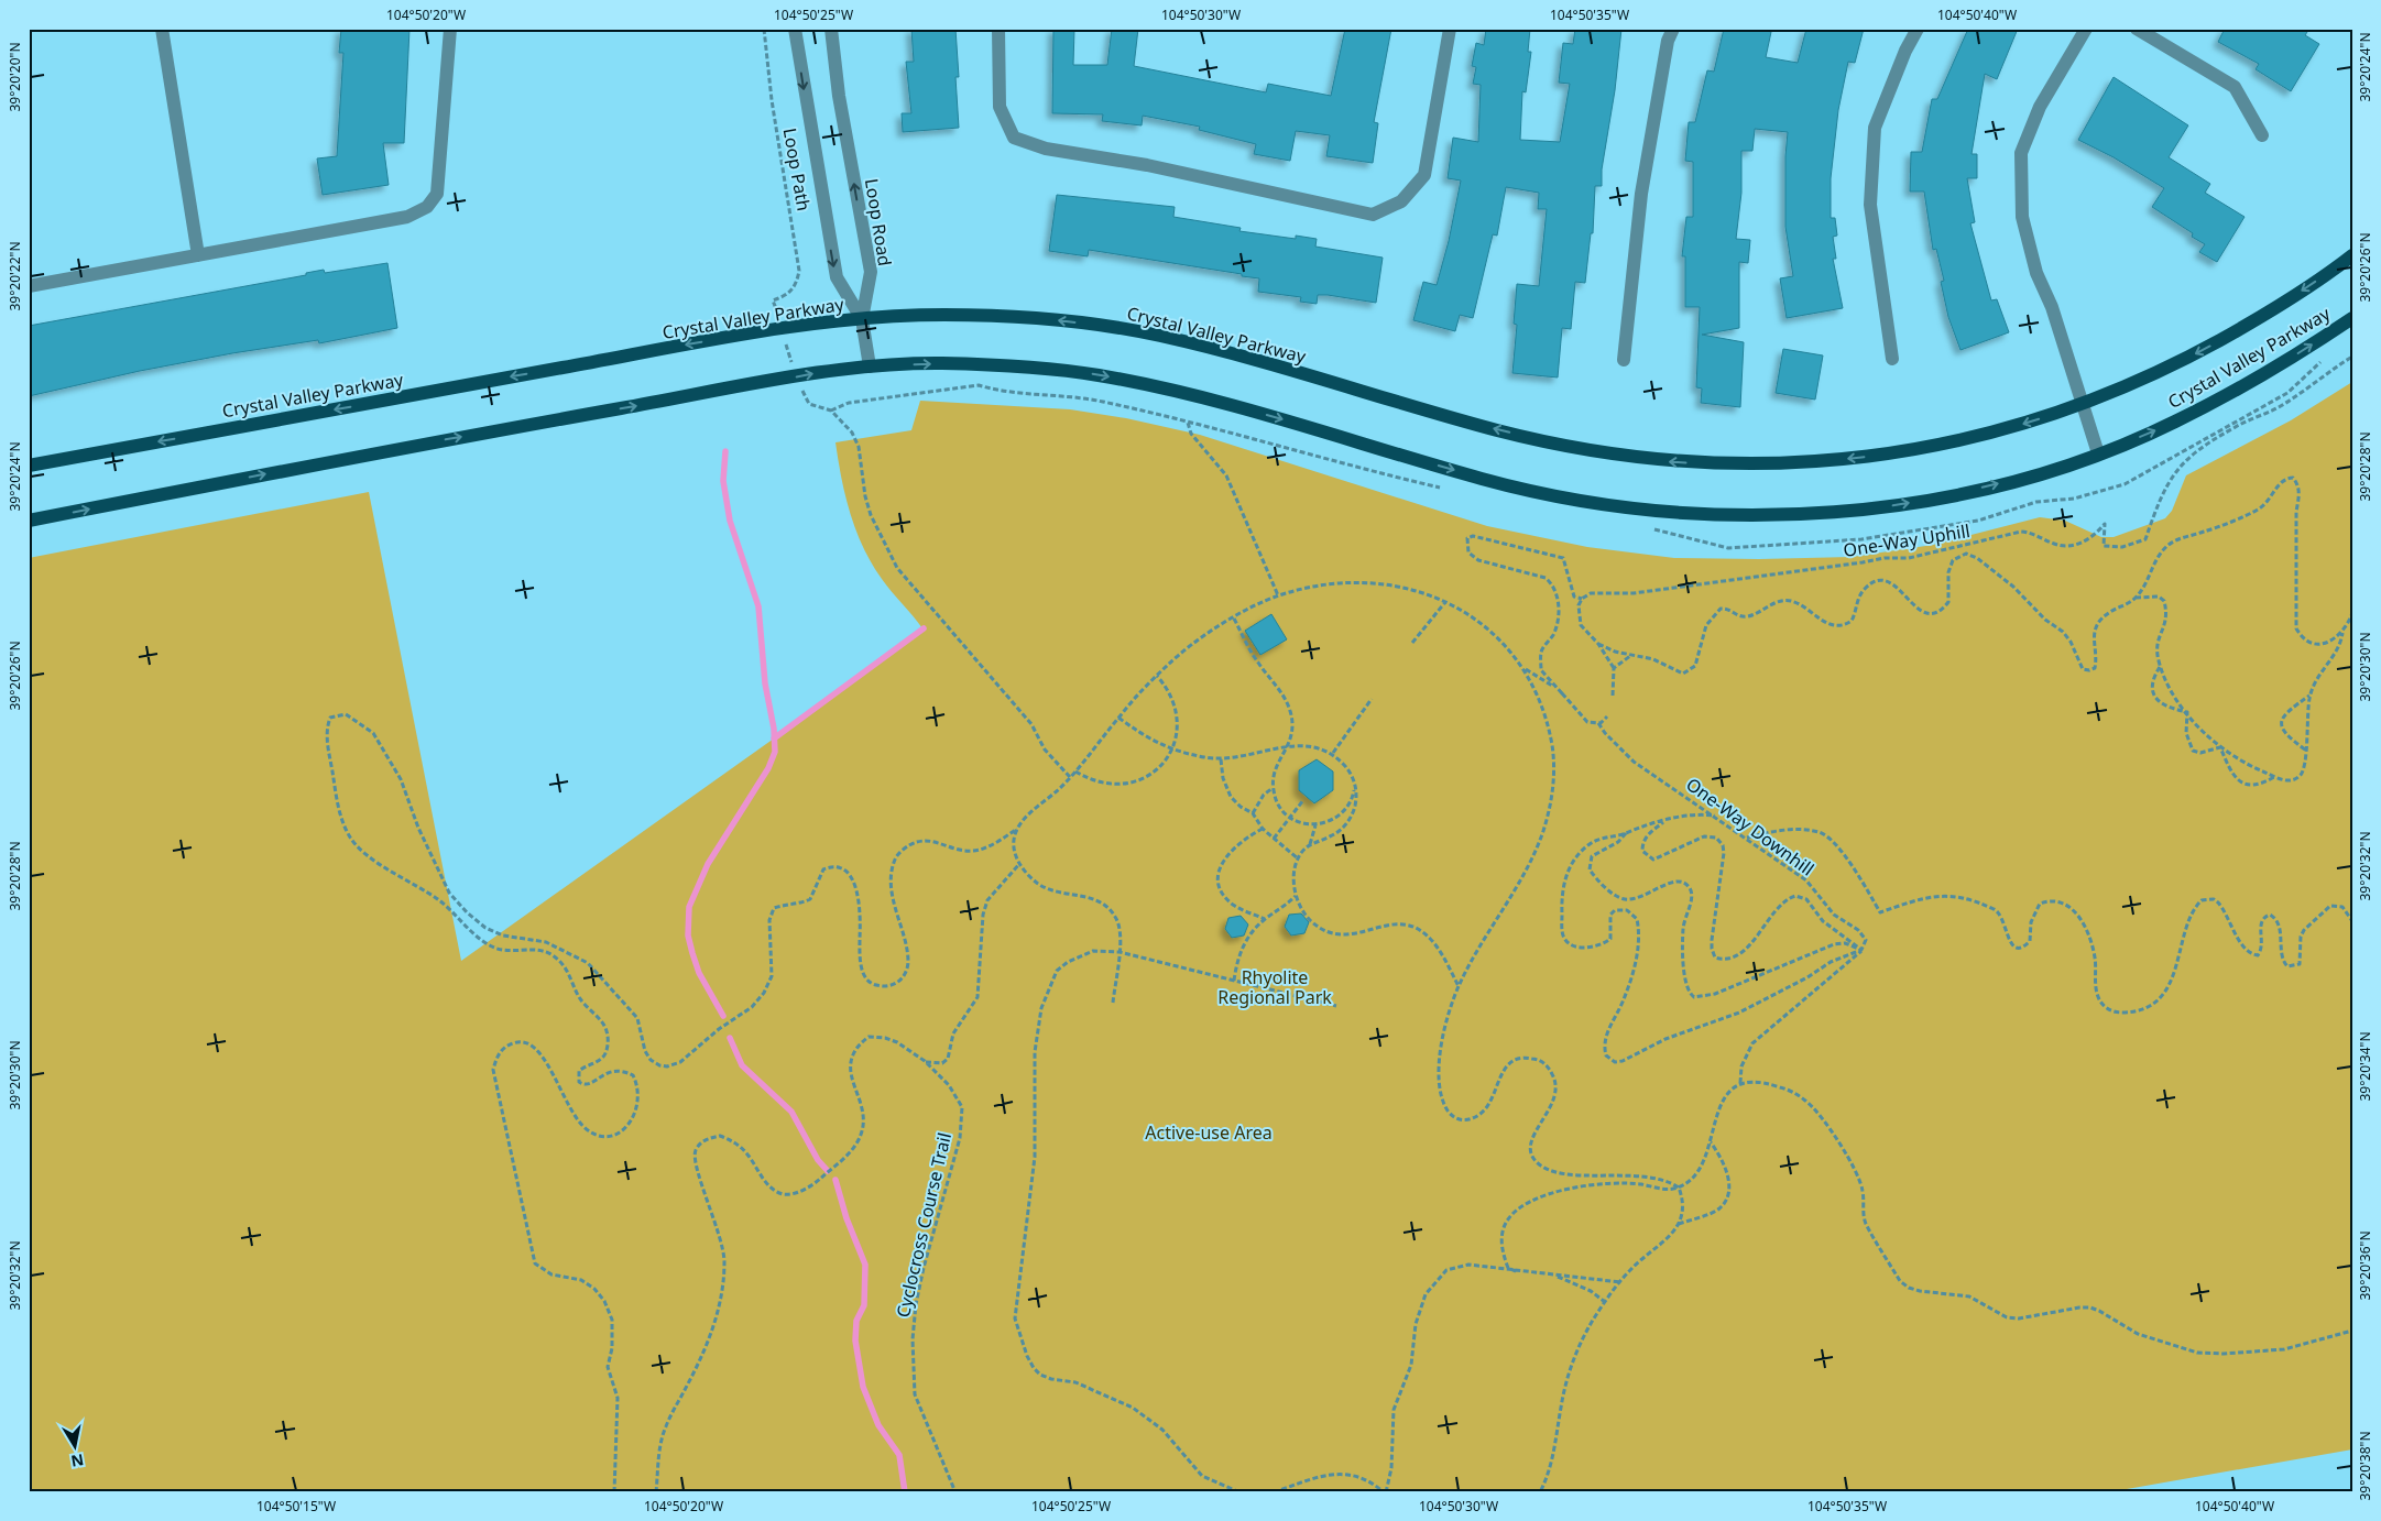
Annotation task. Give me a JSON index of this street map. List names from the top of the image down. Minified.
{"streets":{"main road":["Crystal Valley Parkway"],"street":["Loop Road"],"path":["Loop Path","One-Way Uphill","One-Way Downhill","Cyclocross Course Trail"]},"crossings":[["Loop Road","Crystal Valley Parkway"]],"parks":["Rhyolite Regional Park","Active-use Area"],"north":"bottom","coordinates":["104°50'20\"W","104°50'25\"W","104°50'30\"W","104°50'35\"W","104°50'40\"W","39°20'24\"N","39°20'20\"N","39°20'26\"N","39°20'22\"N","39°20'28\"N","39°20'30\"N","39°20'32\"N","39°20'34\"N","39°20'36\"N","39°20'38\"N","104°50'15\"W"]}
